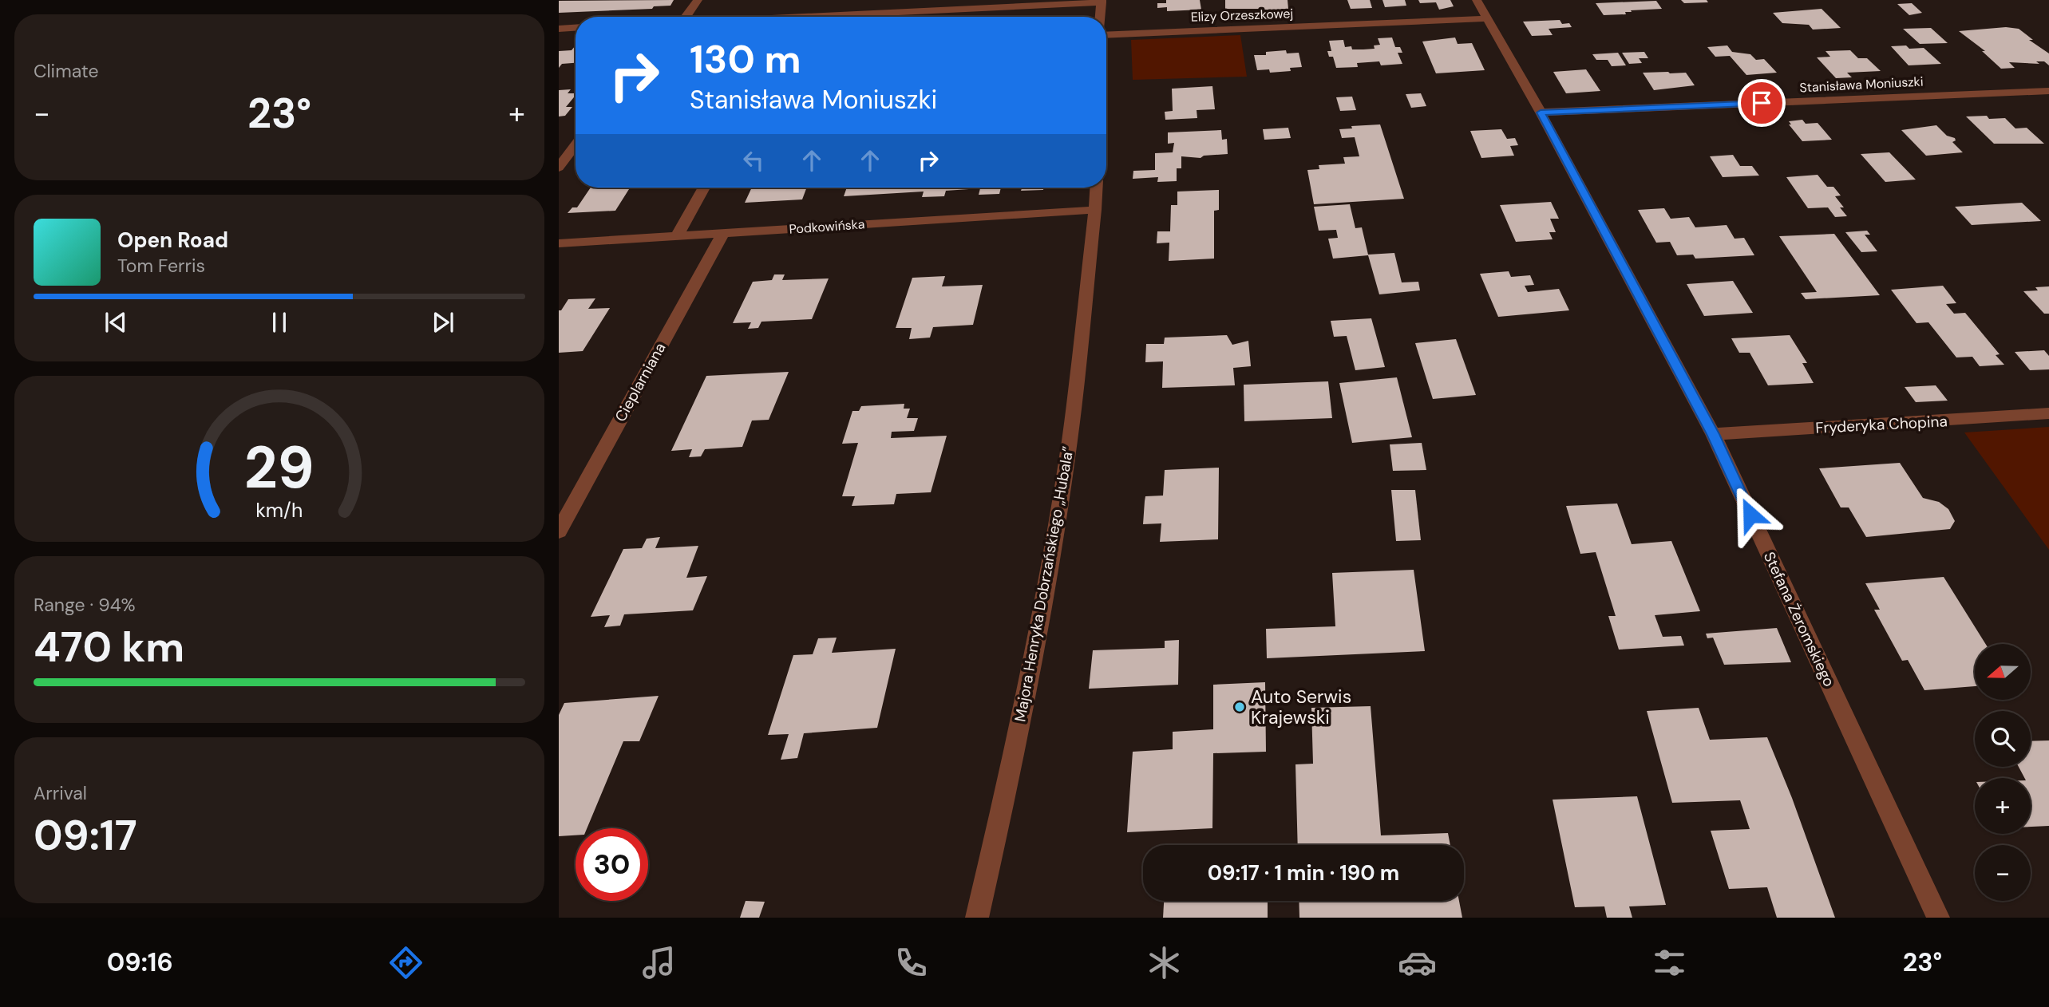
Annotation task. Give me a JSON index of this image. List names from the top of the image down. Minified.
{"streets":{"street":["Elizy Orzeszkowej","Stanisława Moniuszki","Podkowińska","Cieplarniana","Fryderyka Chopina","Majora Henryka Dobrzańskiego „Hubala”","Stefana Żeromskiego"]},"crossings":[["Elizy Orzeszkowej","Stefana Żeromskiego"],["Stanisława Moniuszki","Stefana Żeromskiego"],["Podkowińska","Cieplarniana"],["Podkowińska","Majora Henryka Dobrzańskiego „Hubala”"],["Fryderyka Chopina","Stefana Żeromskiego"]],"places":["Auto Serwis Krajewski"],"north":"left","page":{"tile":["Climate",["Range · 94%","470 km"],["Arrival","09:17"]],"turn":["130 m","Stanisława Moniuszki"],"heat":["−","23°","+"],"song":["Open Road","Tom Ferris"],"map_buttons":["+","−"],"limit":"30","trip":"09:17 · 1 min · 190 m","tabs":["09:16","23°"],"gauge":["29","km/h"]}}
